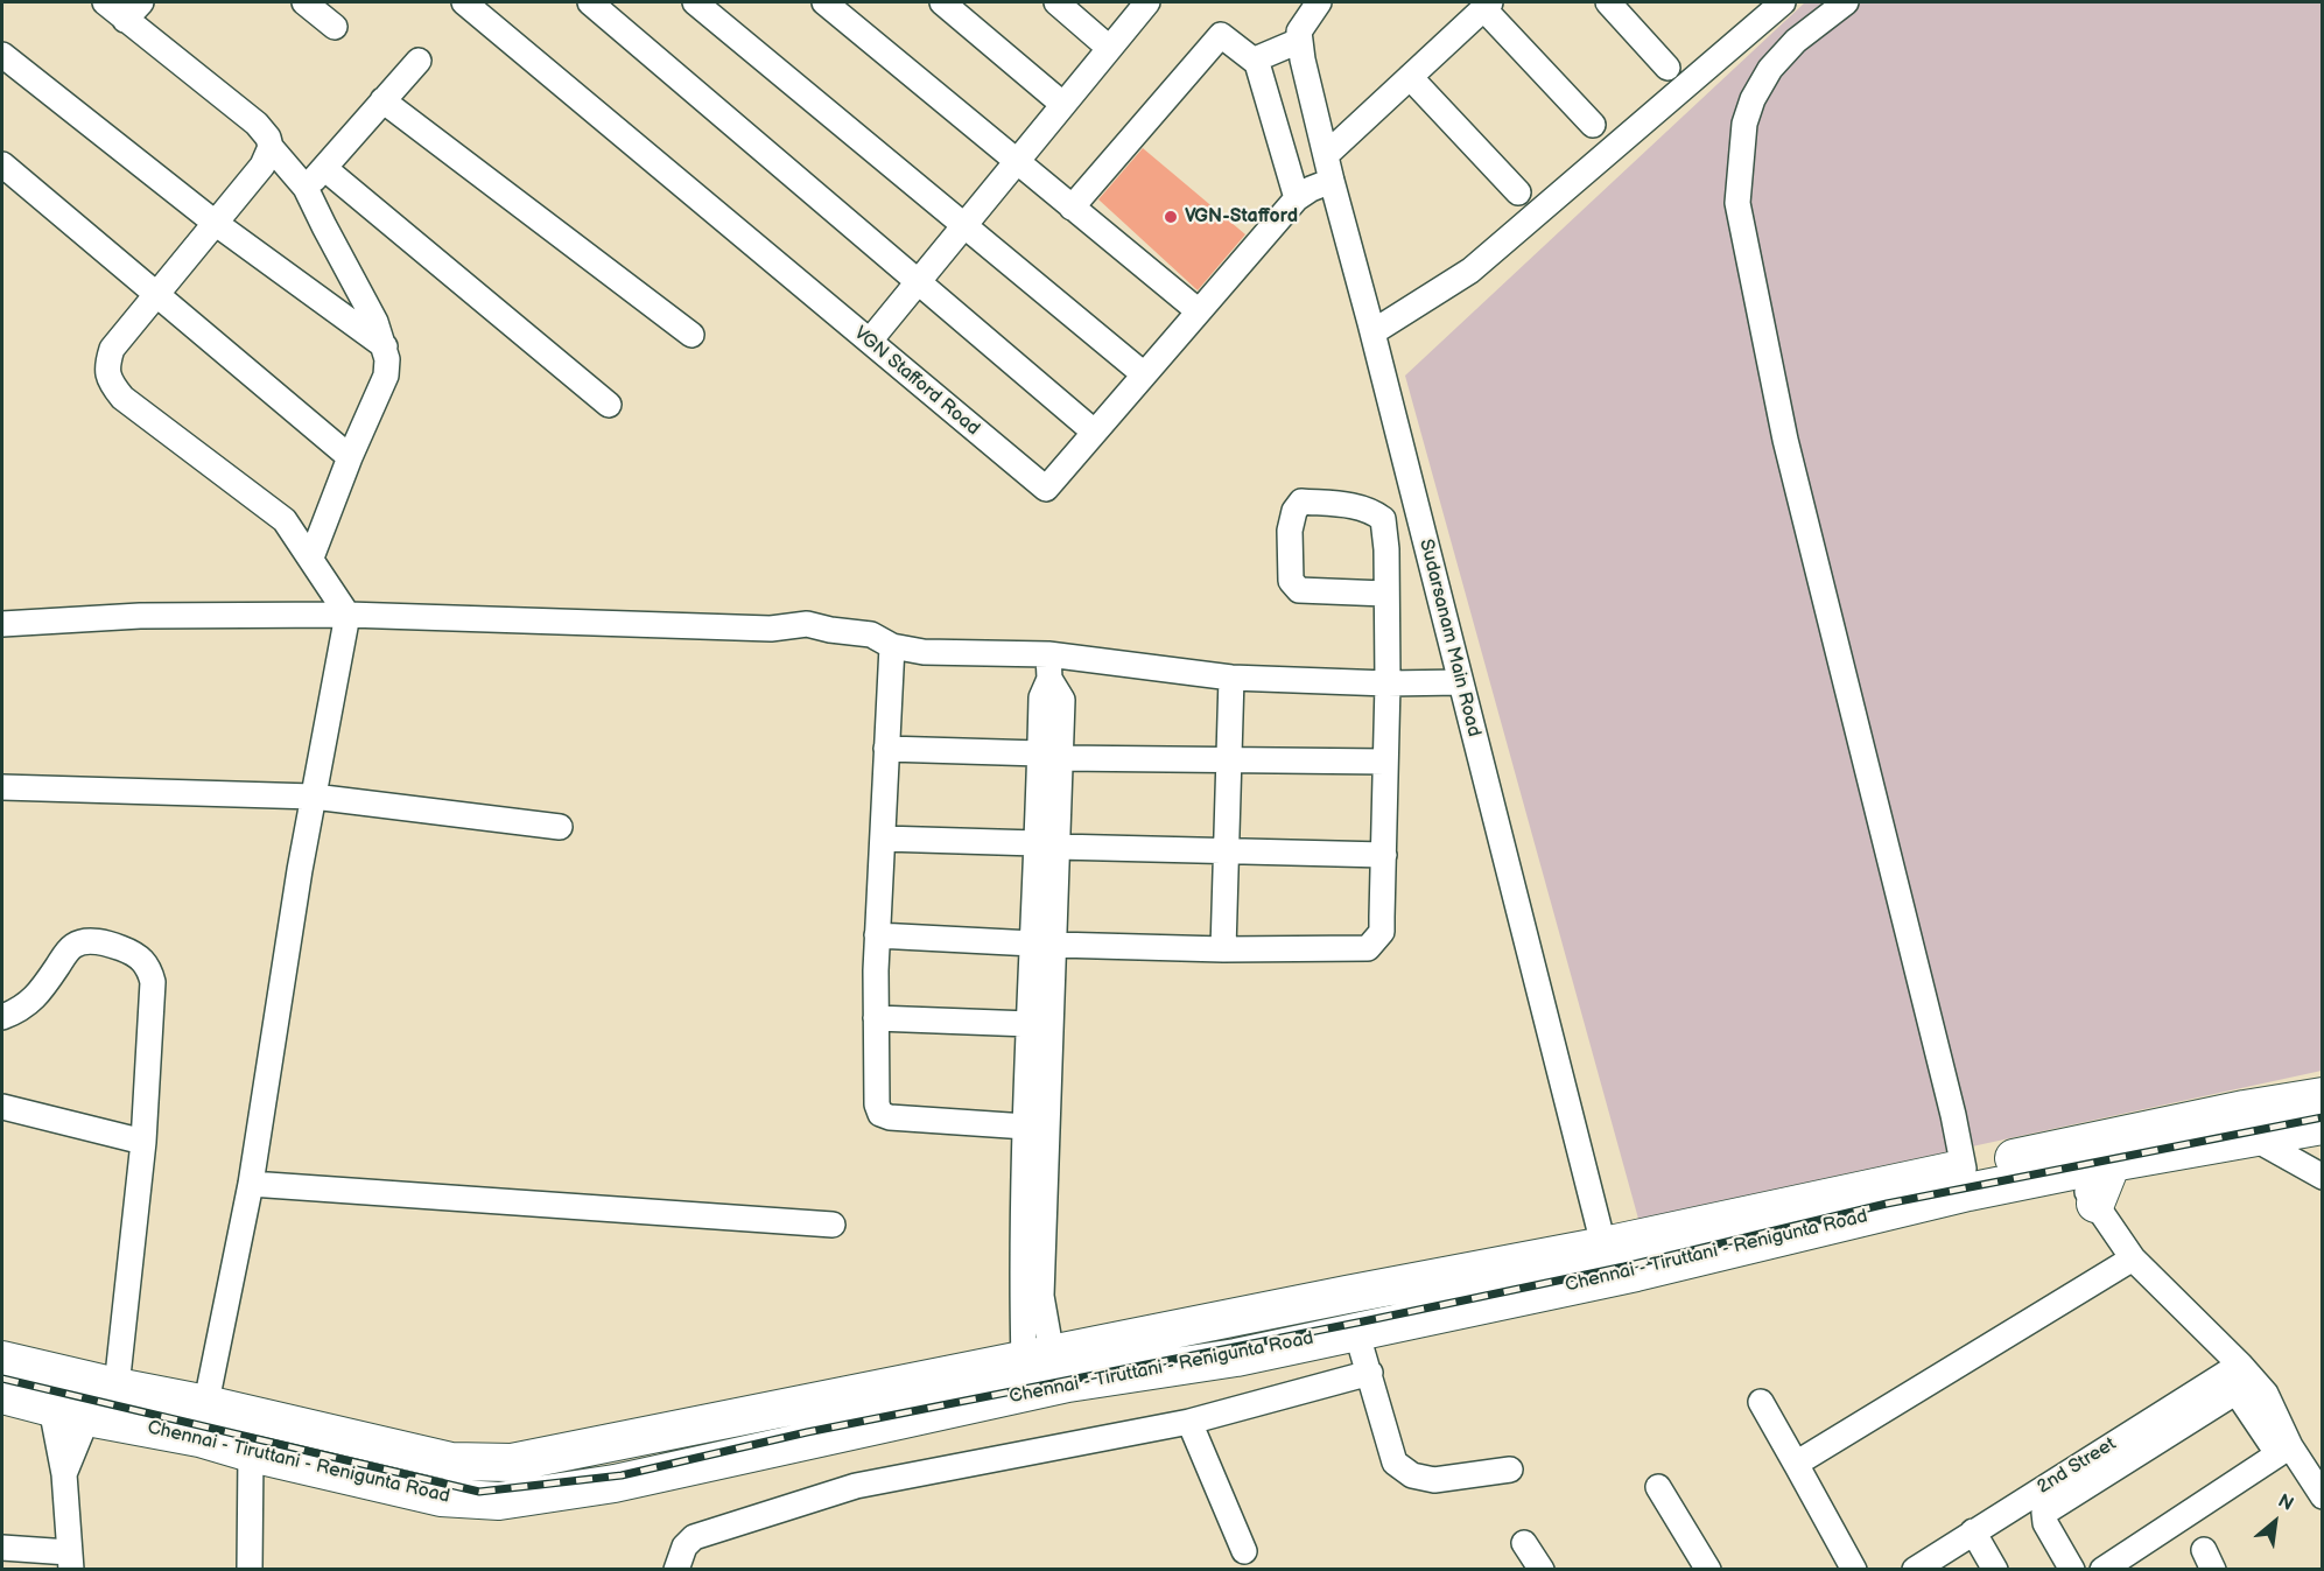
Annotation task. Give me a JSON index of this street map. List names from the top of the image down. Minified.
{"streets":{"highway":["Chennai - Tiruttani - Renigunta Road"],"street":["VGN Stafford Road","Sudarsanam Main Road","2nd Street"]},"crossings":[["VGN Stafford Road","Sudarsanam Main Road"],["Sudarsanam Main Road","Chennai - Tiruttani - Renigunta Road"]],"places":["VGN-Stafford"],"north":"top right"}
